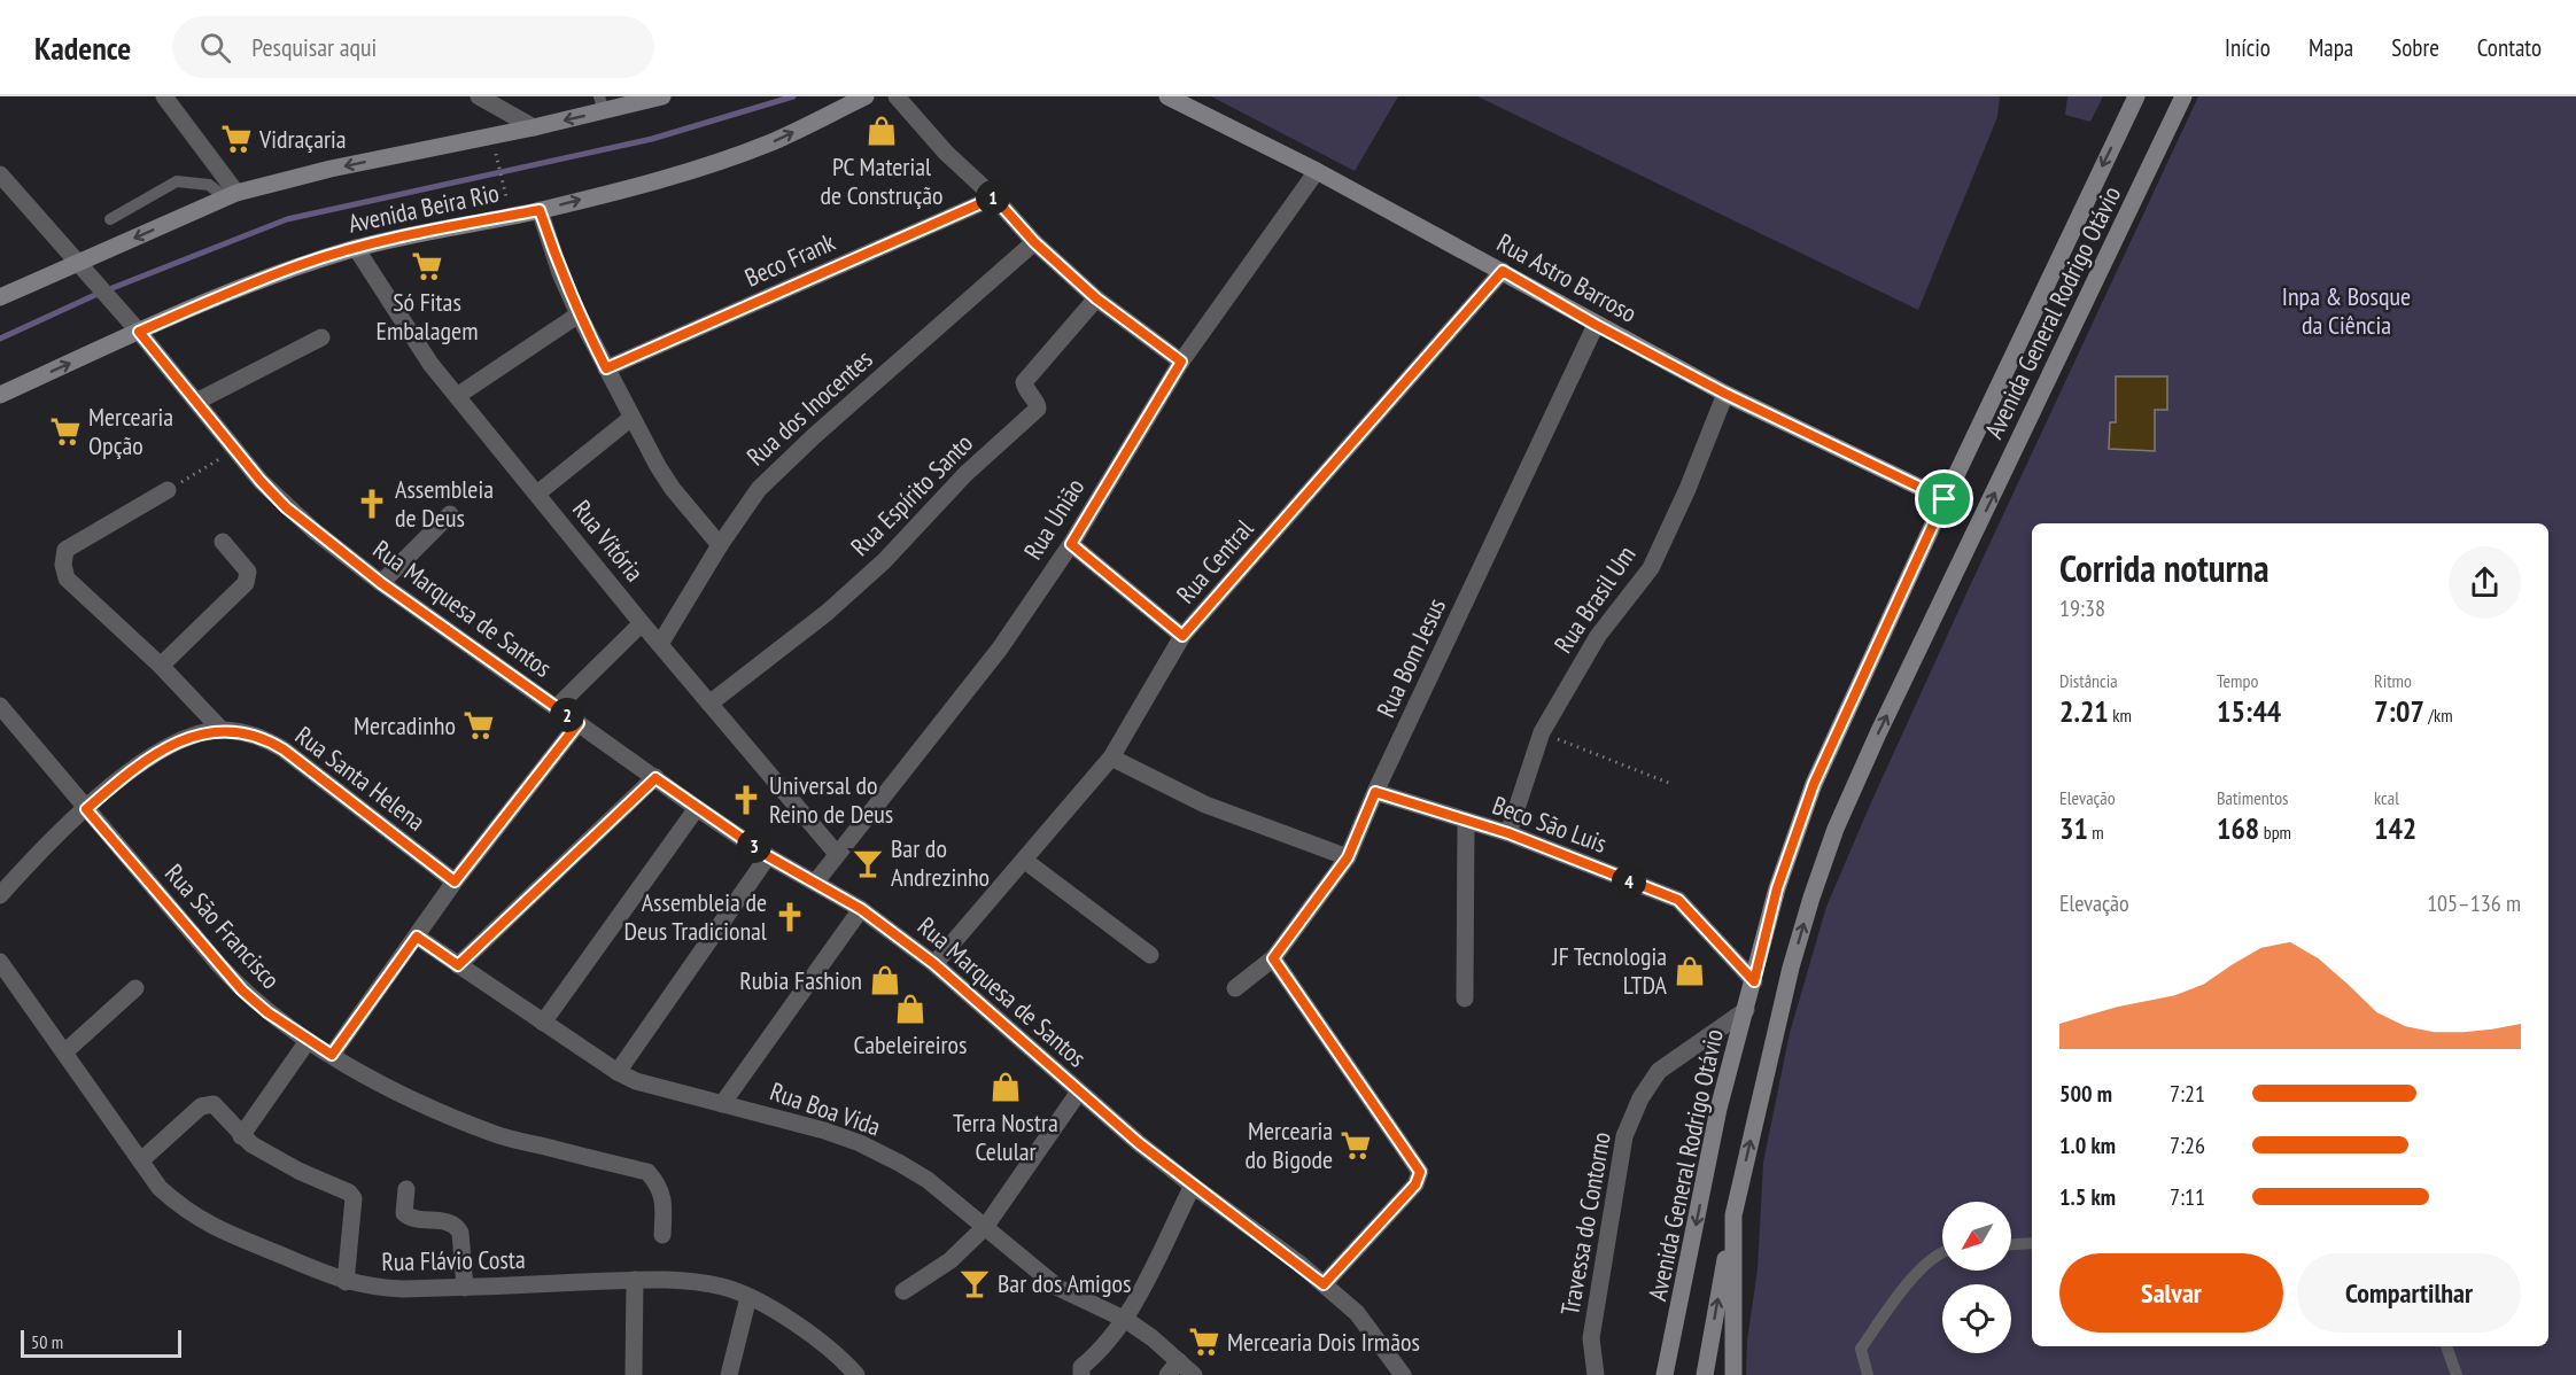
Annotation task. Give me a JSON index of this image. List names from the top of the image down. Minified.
{"streets":{"main road":["Avenida Beira Rio","Rua Astro Barroso","Avenida General Rodrigo Otávio"],"street":["Beco Frank","Rua dos Inocentes","Rua Espírito Santo","Rua União","Rua Vitória","Rua Central","Rua Brasil Um","Rua Marquesa de Santos","Rua Bom Jesus","Rua Santa Helena","Beco São Luis","Rua São Francisco","Rua Boa Vida","Travessa do Contorno","Rua Flávio Costa"]},"crossings":[["Avenida Beira Rio","Rua Vitória"],["Avenida Beira Rio","Rua Marquesa de Santos"],["Rua Astro Barroso","Avenida General Rodrigo Otávio"],["Rua Astro Barroso","Rua União"],["Rua Astro Barroso","Rua Central"],["Rua Astro Barroso","Rua Brasil Um"],["Rua Astro Barroso","Rua Bom Jesus"],["Avenida General Rodrigo Otávio","Beco São Luis"],["Avenida General Rodrigo Otávio","Travessa do Contorno"],["Rua dos Inocentes","Rua Vitória"],["Rua Espírito Santo","Rua Vitória"],["Rua União","Rua Vitória"],["Rua União","Rua Marquesa de Santos"],["Rua Central","Rua Marquesa de Santos"],["Rua Brasil Um","Beco São Luis"],["Rua Bom Jesus","Beco São Luis"],["Rua Santa Helena","Rua São Francisco"]],"parks":["Inpa & Bosque da Ciência"],"places":{"shop":["PC Material de Construção","JF Tecnologia LTDA","Rubia Fashion","Cabeleireiros","Terra Nostra Celular"],"supermarket":["Vidraçaria","Só Fitas Embalagem","Mercearia Opção","Mercadinho","Mercearia do Bigode","Mercearia Dois Irmãos"],"church":["Assembleia de Deus","Universal do Reino de Deus","Assembleia de Deus Tradicional"],"bar":["Bar do Andrezinho","Bar dos Amigos"]},"scale_bar":"50 m","north":"bottom left","page":{"header":"Kadence","search":"Pesquisar aqui","nav":["Início","Mapa","Sobre","Contato"],"pins":["1","2","3","4"],"heading":["Corrida noturna","19:38"],"stats":[["Distância","2.21 km"],["Tempo","15:44"],["Ritmo","7:07 /km"],["Elevação","31 m"],["Batimentos","168 bpm"],["kcal","142"]],"chart":["Elevação","105–136 m"],"list":[{"name":"500 m","note":"7:21"},{"name":"1.0 km","note":"7:26"},{"name":"1.5 km","note":"7:11"}],"buttons":["Salvar","Compartilhar"],"scale":"50 m"}}
